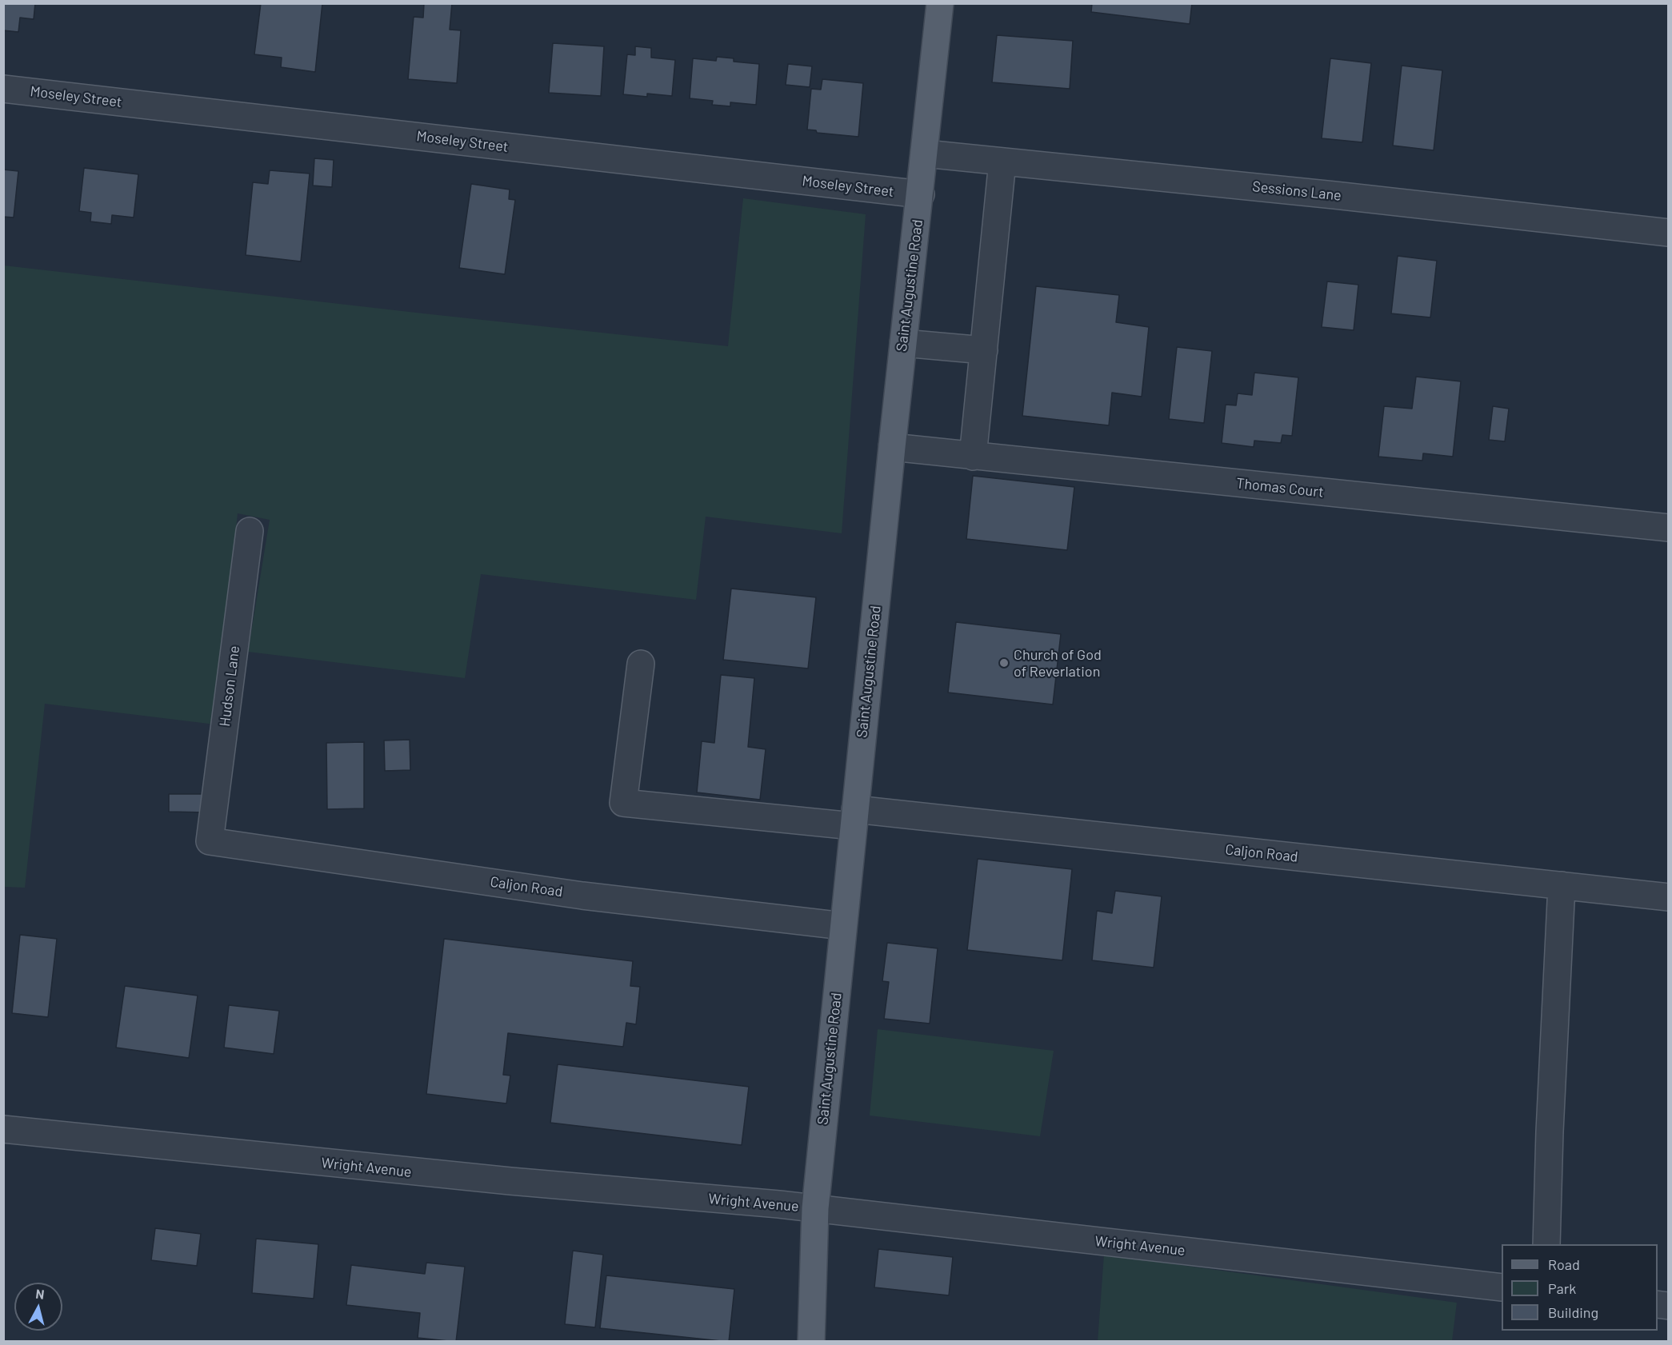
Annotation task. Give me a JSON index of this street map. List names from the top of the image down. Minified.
{"streets":{"main road":["Saint Augustine Road"],"street":["Moseley Street","Sessions Lane","Thomas Court","Hudson Lane","Caljon Road","Wright Avenue"]},"crossings":[["Moseley Street","Saint Augustine Road"],["Sessions Lane","Saint Augustine Road"],["Saint Augustine Road","Thomas Court"],["Saint Augustine Road","Caljon Road"],["Saint Augustine Road","Wright Avenue"],["Hudson Lane","Caljon Road"]],"places":["Church of God of Reverlation"],"legend":["Road","Park","Building"],"north":"top"}
